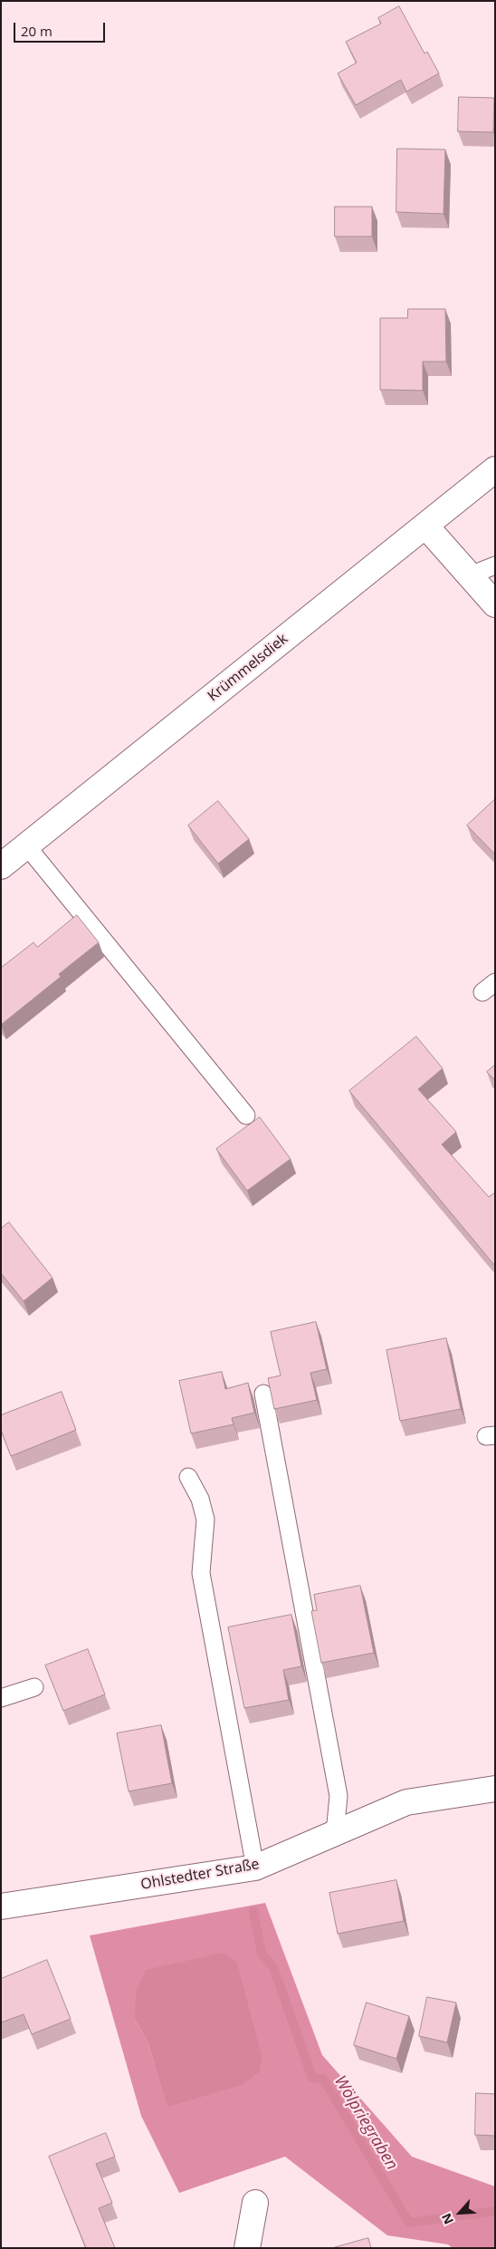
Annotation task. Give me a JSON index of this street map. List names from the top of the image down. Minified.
{"streets":{"street":["Krümmelsdiek","Ohlstedter Straße"]},"water":["Wölpriegraben"],"scale_bar":"20 m","north":"bottom left"}
